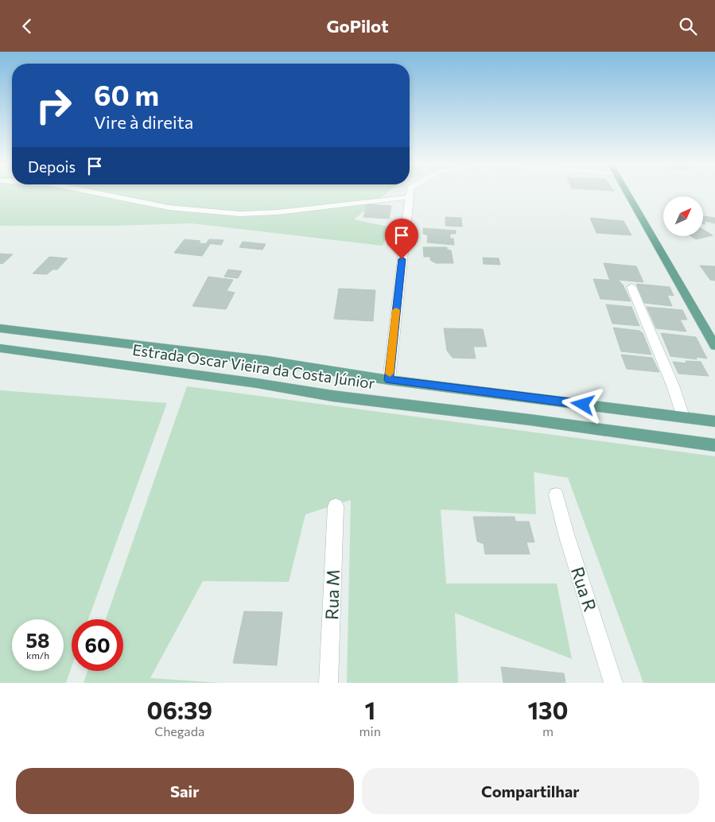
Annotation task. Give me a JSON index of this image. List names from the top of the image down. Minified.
{"streets":{"main road":["Estrada Oscar Vieira da Costa Júnior"],"street":["Rua R","Rua M"]},"north":"top right","page":{"header":"GoPilot","turn":["60 m","Vire à direita"],"then":"Depois","speed":"58 km/h","limit":"60","eta":["06:39","Chegada","1","min","130","m"],"buttons":["Sair","Compartilhar"]}}
